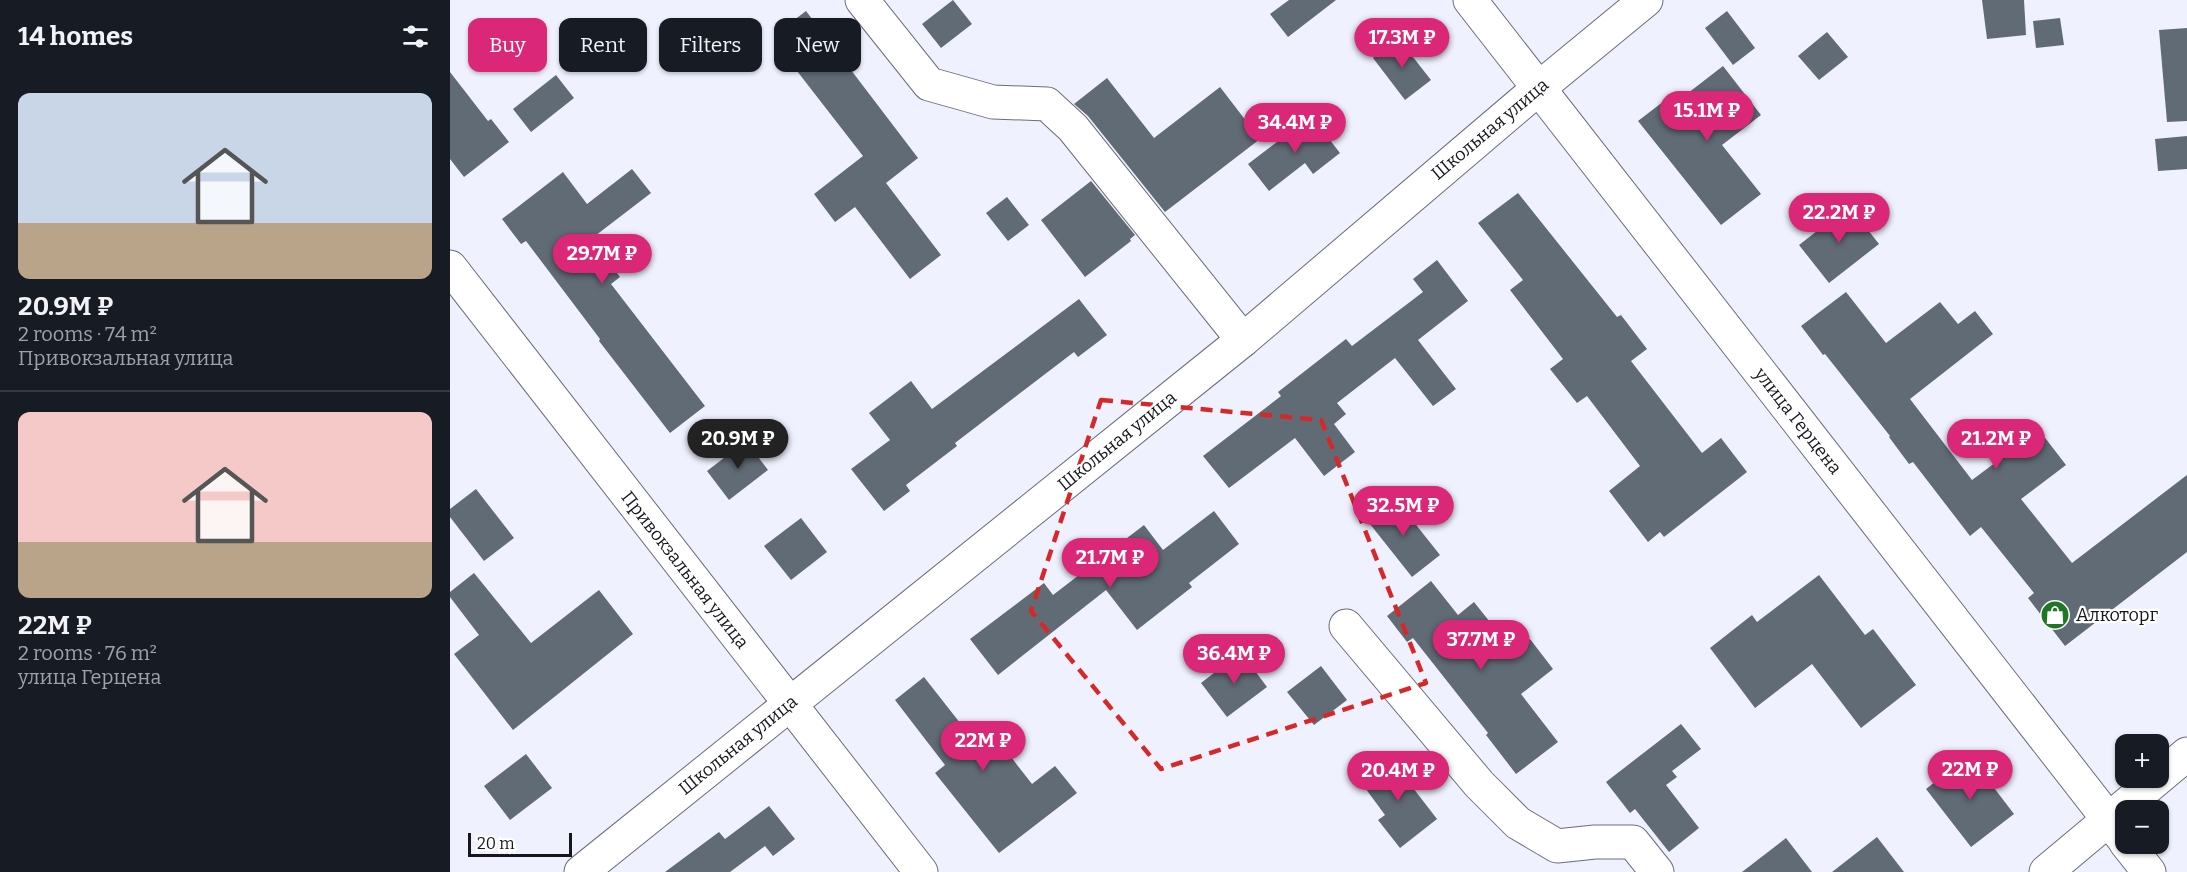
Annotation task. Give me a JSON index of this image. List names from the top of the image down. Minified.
{"streets":{"street":["Школьная улица","улица Герцена","Привокзальная улица"]},"crossings":[["Школьная улица","улица Герцена"],["Школьная улица","Привокзальная улица"]],"places":{"shop":["Алкоторг"]},"scale_bar":"20 m","page":{"heading":"14 homes","price":["17.3M ₽","15.1M ₽","34.4M ₽","22.2M ₽","29.7M ₽","20.9M ₽","21.2M ₽","32.5M ₽","21.7M ₽","37.7M ₽","36.4M ₽","22M ₽","22M ₽","20.4M ₽"],"chip":["Buy","Rent","Filters","New"],"list":[{"name":"20.9M ₽","note":"2 rooms · 74 m² · Привокзальная улица"},{"name":"22M ₽","note":"2 rooms · 76 m² · улица Герцена"}],"map_buttons":["+","−"],"scale":"20 m"}}
